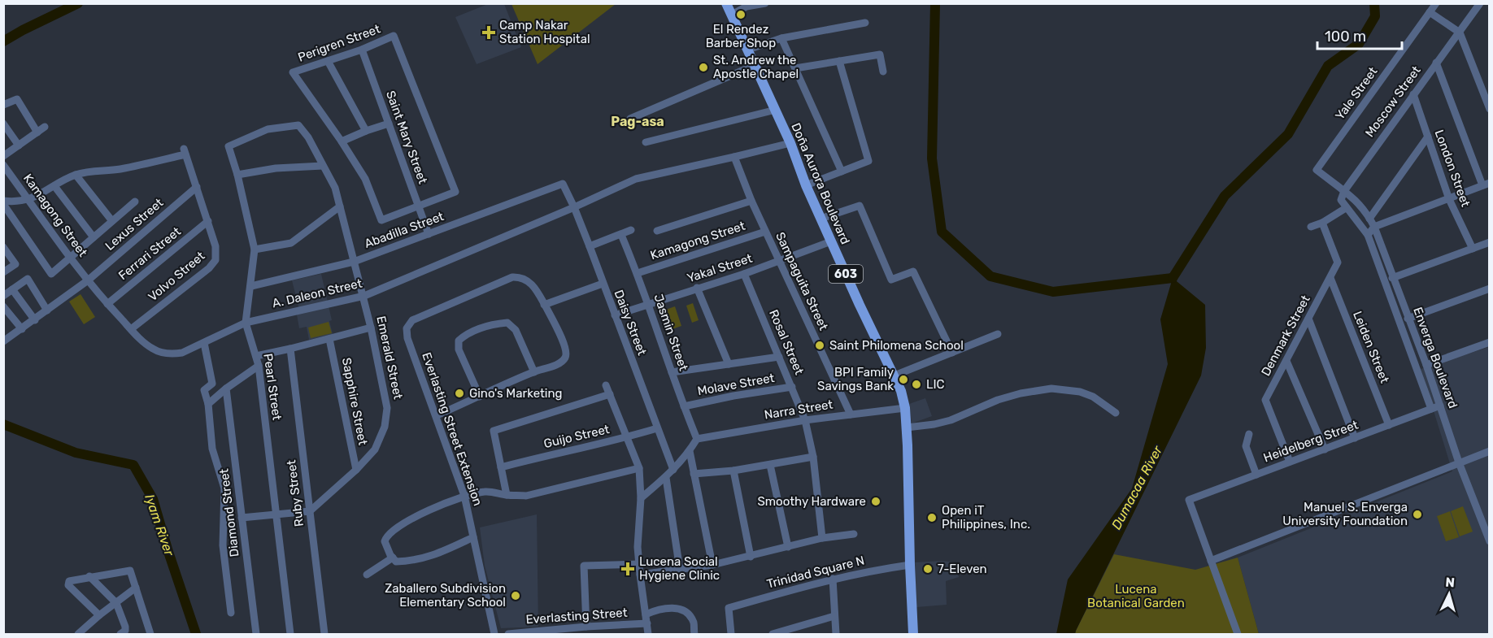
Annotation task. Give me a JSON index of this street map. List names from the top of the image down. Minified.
{"streets":{"main road":["Doña Aurora Boulevard","603"],"street":["Perigren Street","Yale Street","Moscow Street","Saint Mary Street","London Street","Kamagong Street","Lexus Street","Abadilla Street","Ferrari Street","Yakal Street","Volvo Street","Sampaguita Street","A. Daleon Street","Daisy Street","Jasmin Street","Denmark Street","Rosal Street","Leiden Street","Emerald Street","Enverga Boulevard","Molave Street","Pearl Street","Sapphire Street","Narra Street","Everlasting Street Extension","Guijo Street","Heidelberg Street","Ruby Street","Diamond Street","Trinidad Square N","Everlasting Street"]},"crossings":[["Perigren Street","Saint Mary Street"],["Yale Street","Moscow Street"],["Yale Street","Enverga Boulevard"],["Moscow Street","London Street"],["Moscow Street","Enverga Boulevard"],["Saint Mary Street","Abadilla Street"],["Doña Aurora Boulevard","Yakal Street"],["Doña Aurora Boulevard","A. Daleon Street"],["Doña Aurora Boulevard","Narra Street"],["Doña Aurora Boulevard","Trinidad Square N"],["Kamagong Street","Lexus Street"],["Kamagong Street","Sampaguita Street"],["Kamagong Street","A. Daleon Street"],["Kamagong Street","Jasmin Street"],["Lexus Street","Volvo Street"],["Lexus Street","A. Daleon Street"],["Abadilla Street","Daisy Street"],["Abadilla Street","Emerald Street"],["Abadilla Street","Pearl Street"],["Ferrari Street","Volvo Street"],["Ferrari Street","A. Daleon Street"],["Yakal Street","Sampaguita Street"],["Yakal Street","Daisy Street"],["Yakal Street","Jasmin Street"],["Yakal Street","Rosal Street"],["Volvo Street","A. Daleon Street"],["Sampaguita Street","A. Daleon Street"],["Sampaguita Street","Narra Street"],["A. Daleon Street","Daisy Street"],["A. Daleon Street","Emerald Street"],["A. Daleon Street","Pearl Street"],["Daisy Street","Guijo Street"],["Jasmin Street","Molave Street"],["Jasmin Street","Narra Street"],["Denmark Street","Leiden Street"],["Denmark Street","Heidelberg Street"],["Rosal Street","Molave Street"],["Rosal Street","Narra Street"],["Leiden Street","Heidelberg Street"],["Emerald Street","Pearl Street"],["Emerald Street","Sapphire Street"],["Emerald Street","Ruby Street"],["Enverga Boulevard","Heidelberg Street"]],"districts":["Pag-asa"],"water":["Dumacaa River","Iyam River"],"parks":["Lucena Botanical Garden"],"places":{"other":["El Rendez Barber Shop","St. Andrew the Apostle Chapel","Saint Philomena School","BPI Family Savings Bank","LIC","Gino's Marketing","Smoothy Hardware","Manuel S. Enverga University Foundation","Open iT Philippines, Inc.","7-Eleven","Zaballero Subdivision Elementary School"],"health":["Camp Nakar Station Hospital","Lucena Social Hygiene Clinic"]},"scale_bar":"100 m","north":"top"}
